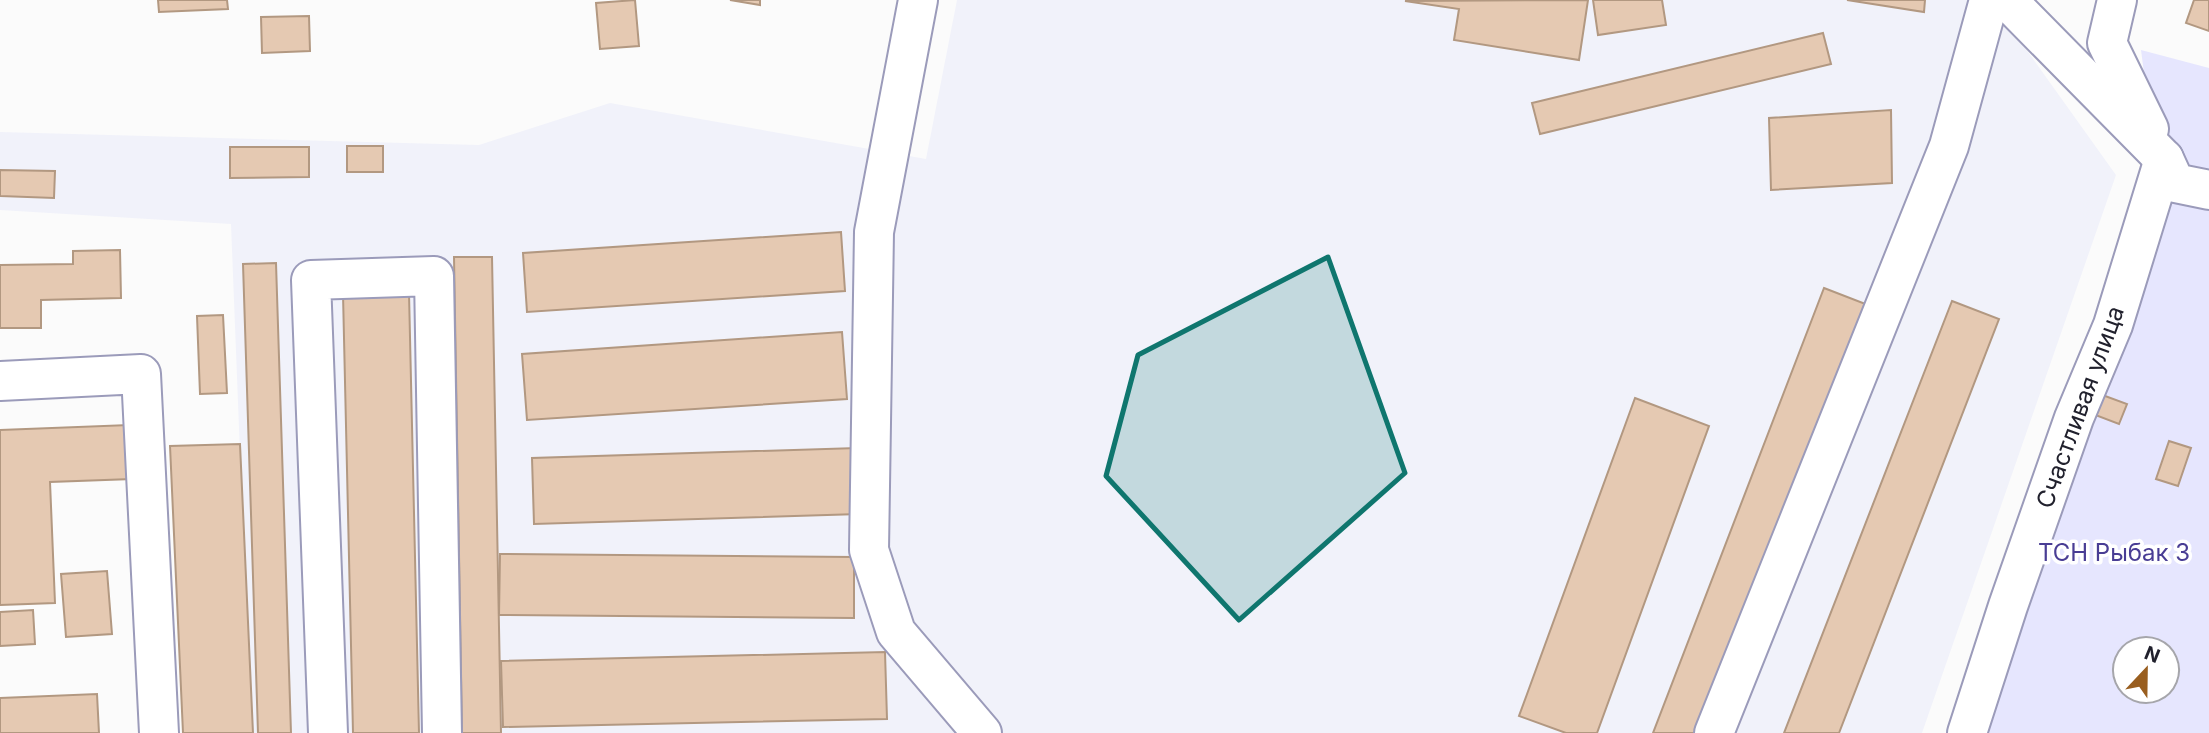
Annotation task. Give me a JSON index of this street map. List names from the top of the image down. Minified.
{"streets":{"lane":["Счастливая улица"]},"parks":["ТСН Рыбак 3"],"north":"top"}
